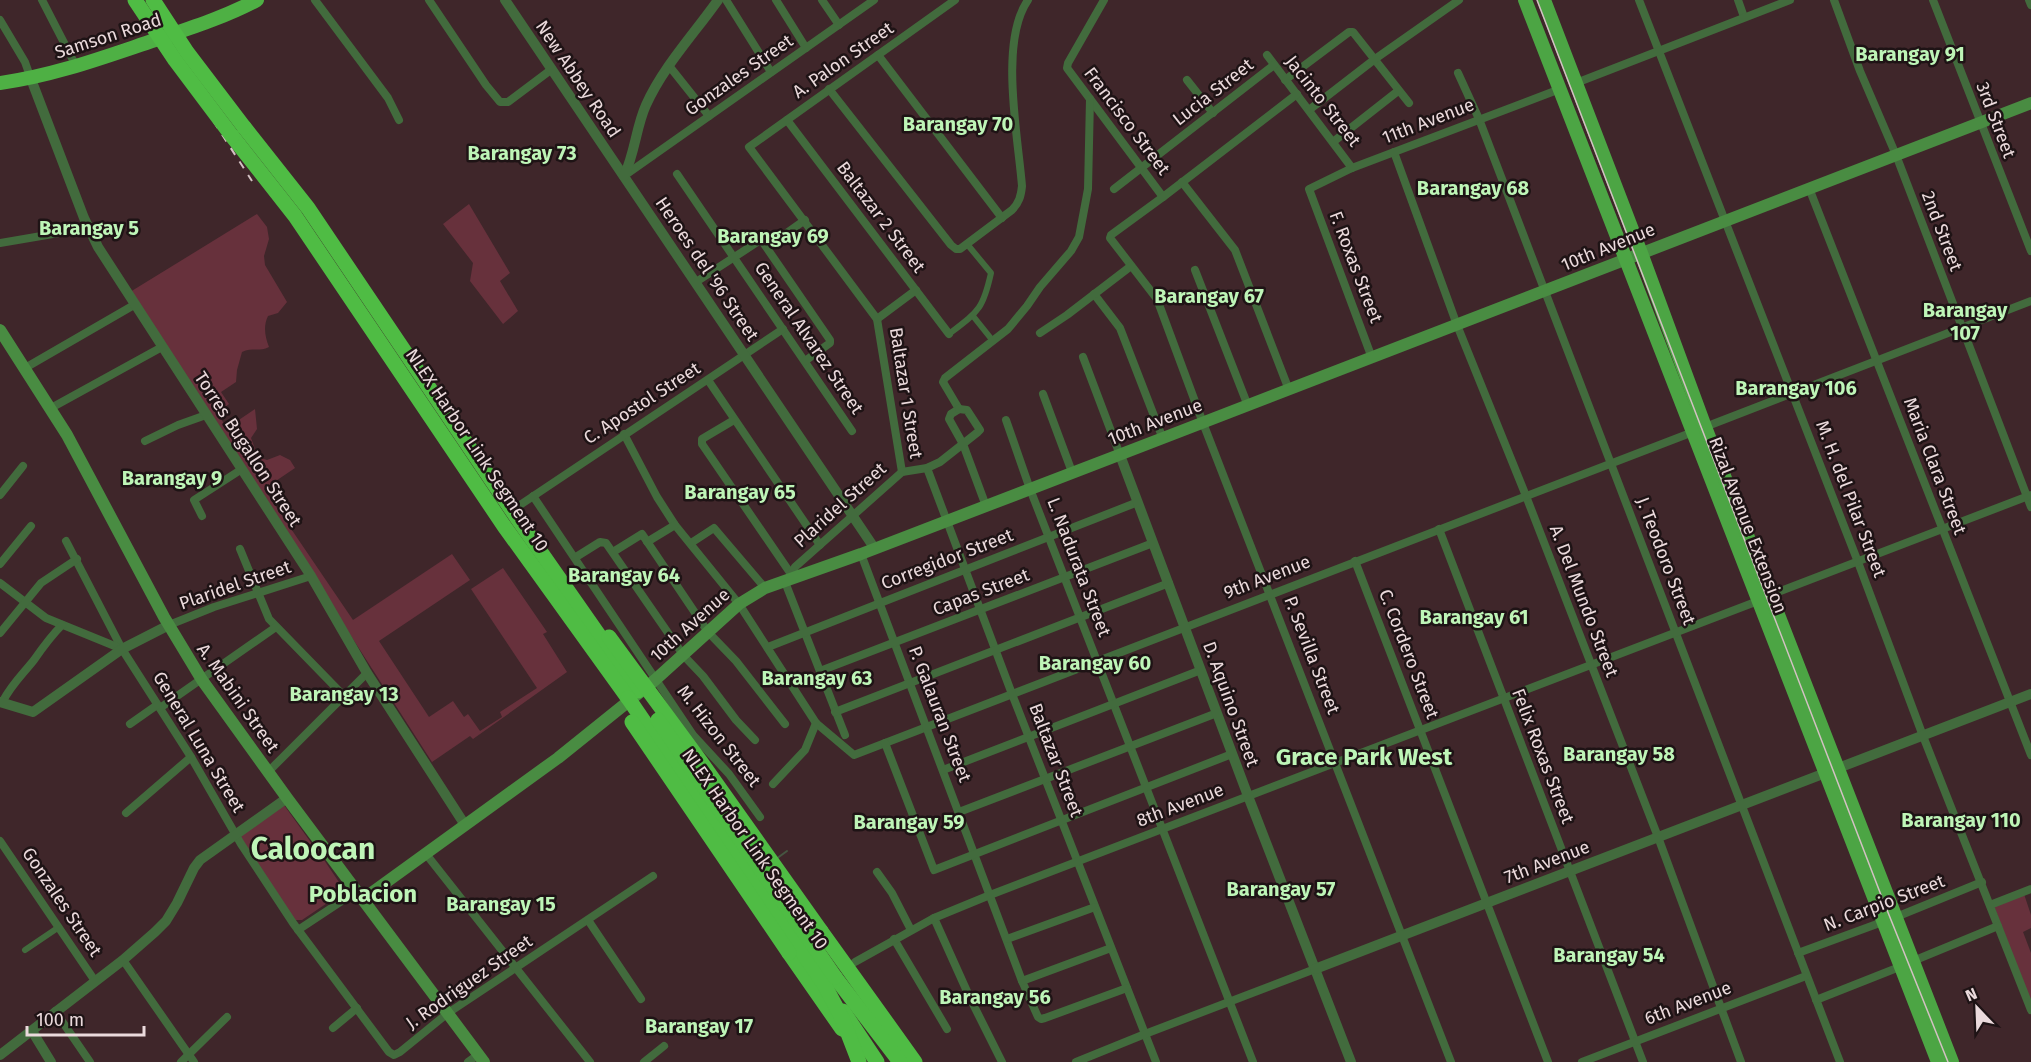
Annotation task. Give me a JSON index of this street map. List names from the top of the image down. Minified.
{"streets":{"highway":["Samson Road","NLEX Harbor Link Segment 10"],"main road":["10th Avenue","Rizal Avenue Extension","A. Mabini Street"],"street":["A. Palon Street","Gonzales Street","New Abbey Road","Lucia Street","Jacinto Street","3rd Street","Francisco Street","11th Avenue","Baltazar 2 Street","2nd Street","F. Roxas Street","Heroes del '96 Street","General Alvarez Street","Baltazar 1 Street","C. Apostol Street","Torres Bugallon Street","Maria Clara Street","M. H. del Pilar Street","Plaridel Street","Corregidor Street","J. Teodoro Street","L. Nadurata Street","9th Avenue","Capas Street","A. Del Mundo Street","C. Cordero Street","P. Sevilla Street","D. Aquino Street","P. Galauran Street","M. Hizon Street","General Luna Street","Felix Roxas Street","Baltazar Street","8th Avenue","7th Avenue","N. Carpio Street","J. Rodriguez Street","6th Avenue"]},"crossings":[["Samson Road","Torres Bugallon Street"],["A. Palon Street","Baltazar 2 Street"],["A. Palon Street","Baltazar 1 Street"],["Gonzales Street","New Abbey Road"],["Gonzales Street","Heroes del '96 Street"],["New Abbey Road","Heroes del '96 Street"],["Lucia Street","Jacinto Street"],["Lucia Street","Francisco Street"],["Jacinto Street","11th Avenue"],["3rd Street","10th Avenue"],["Francisco Street","P. Sevilla Street"],["11th Avenue","F. Roxas Street"],["11th Avenue","Rizal Avenue Extension"],["11th Avenue","J. Teodoro Street"],["11th Avenue","A. Del Mundo Street"],["2nd Street","10th Avenue"],["2nd Street","9th Avenue"],["2nd Street","8th Avenue"],["10th Avenue","F. Roxas Street"],["10th Avenue","Heroes del '96 Street"],["10th Avenue","Torres Bugallon Street"],["10th Avenue","Maria Clara Street"],["10th Avenue","M. H. del Pilar Street"],["10th Avenue","Plaridel Street"],["10th Avenue","Rizal Avenue Extension"],["10th Avenue","J. Teodoro Street"],["10th Avenue","L. Nadurata Street"],["10th Avenue","A. Del Mundo Street"],["10th Avenue","P. Sevilla Street"],["10th Avenue","A. Mabini Street"],["10th Avenue","D. Aquino Street"],["10th Avenue","P. Galauran Street"],["10th Avenue","M. Hizon Street"],["10th Avenue","Baltazar Street"],["Heroes del '96 Street","C. Apostol Street"],["Heroes del '96 Street","Plaridel Street"],["General Alvarez Street","C. Apostol Street"],["Baltazar 1 Street","Plaridel Street"],["C. Apostol Street","NLEX Harbor Link Segment 10"],["C. Apostol Street","M. Hizon Street"],["Torres Bugallon Street","Plaridel Street"],["Maria Clara Street","9th Avenue"],["Maria Clara Street","8th Avenue"],["Maria Clara Street","7th Avenue"],["M. H. del Pilar Street","9th Avenue"],["M. H. del Pilar Street","8th Avenue"],["M. H. del Pilar Street","7th Avenue"],["M. H. del Pilar Street","N. Carpio Street"],["Plaridel Street","A. Mabini Street"],["Plaridel Street","Baltazar Street"],["Rizal Avenue Extension","9th Avenue"],["Rizal Avenue Extension","8th Avenue"],["Rizal Avenue Extension","7th Avenue"],["Rizal Avenue Extension","N. Carpio Street"],["Corregidor Street","L. Nadurata Street"],["Corregidor Street","D. Aquino Street"],["Corregidor Street","P. Galauran Street"],["Corregidor Street","Baltazar Street"],["J. Teodoro Street","9th Avenue"],["J. Teodoro Street","8th Avenue"],["J. Teodoro Street","7th Avenue"],["J. Teodoro Street","N. Carpio Street"],["J. Teodoro Street","6th Avenue"],["L. Nadurata Street","9th Avenue"],["L. Nadurata Street","Capas Street"],["L. Nadurata Street","8th Avenue"],["L. Nadurata Street","7th Avenue"],["9th Avenue","A. Del Mundo Street"],["9th Avenue","C. Cordero Street"],["9th Avenue","P. Sevilla Street"],["9th Avenue","D. Aquino Street"],["9th Avenue","P. Galauran Street"],["9th Avenue","Felix Roxas Street"],["9th Avenue","Baltazar Street"],["Capas Street","D. Aquino Street"],["Capas Street","P. Galauran Street"],["Capas Street","Baltazar Street"],["A. Del Mundo Street","8th Avenue"],["A. Del Mundo Street","7th Avenue"],["A. Del Mundo Street","6th Avenue"],["C. Cordero Street","8th Avenue"],["C. Cordero Street","7th Avenue"],["P. Sevilla Street","8th Avenue"],["P. Sevilla Street","7th Avenue"],["A. Mabini Street","J. Rodriguez Street"],["D. Aquino Street","8th Avenue"],["D. Aquino Street","7th Avenue"],["P. Galauran Street","Baltazar Street"],["P. Galauran Street","8th Avenue"],["General Luna Street","J. Rodriguez Street"],["Felix Roxas Street","8th Avenue"],["Felix Roxas Street","7th Avenue"],["Felix Roxas Street","6th Avenue"],["Baltazar Street","8th Avenue"],["Baltazar Street","7th Avenue"]],"districts":["Barangay 91","Barangay 70","Barangay 73","Barangay 68","Barangay 5","Barangay 69","Barangay 67","Barangay 107","Barangay 106","Barangay 9","Barangay 65","Barangay 64","Barangay 61","Barangay 60","Barangay 63","Barangay 13","Barangay 58","Grace Park West","Barangay 110","Barangay 59","Caloocan","Barangay 57","Poblacion","Barangay 15","Barangay 54","Barangay 56","Barangay 17"],"scale_bar":"100 m","north":"top left"}
